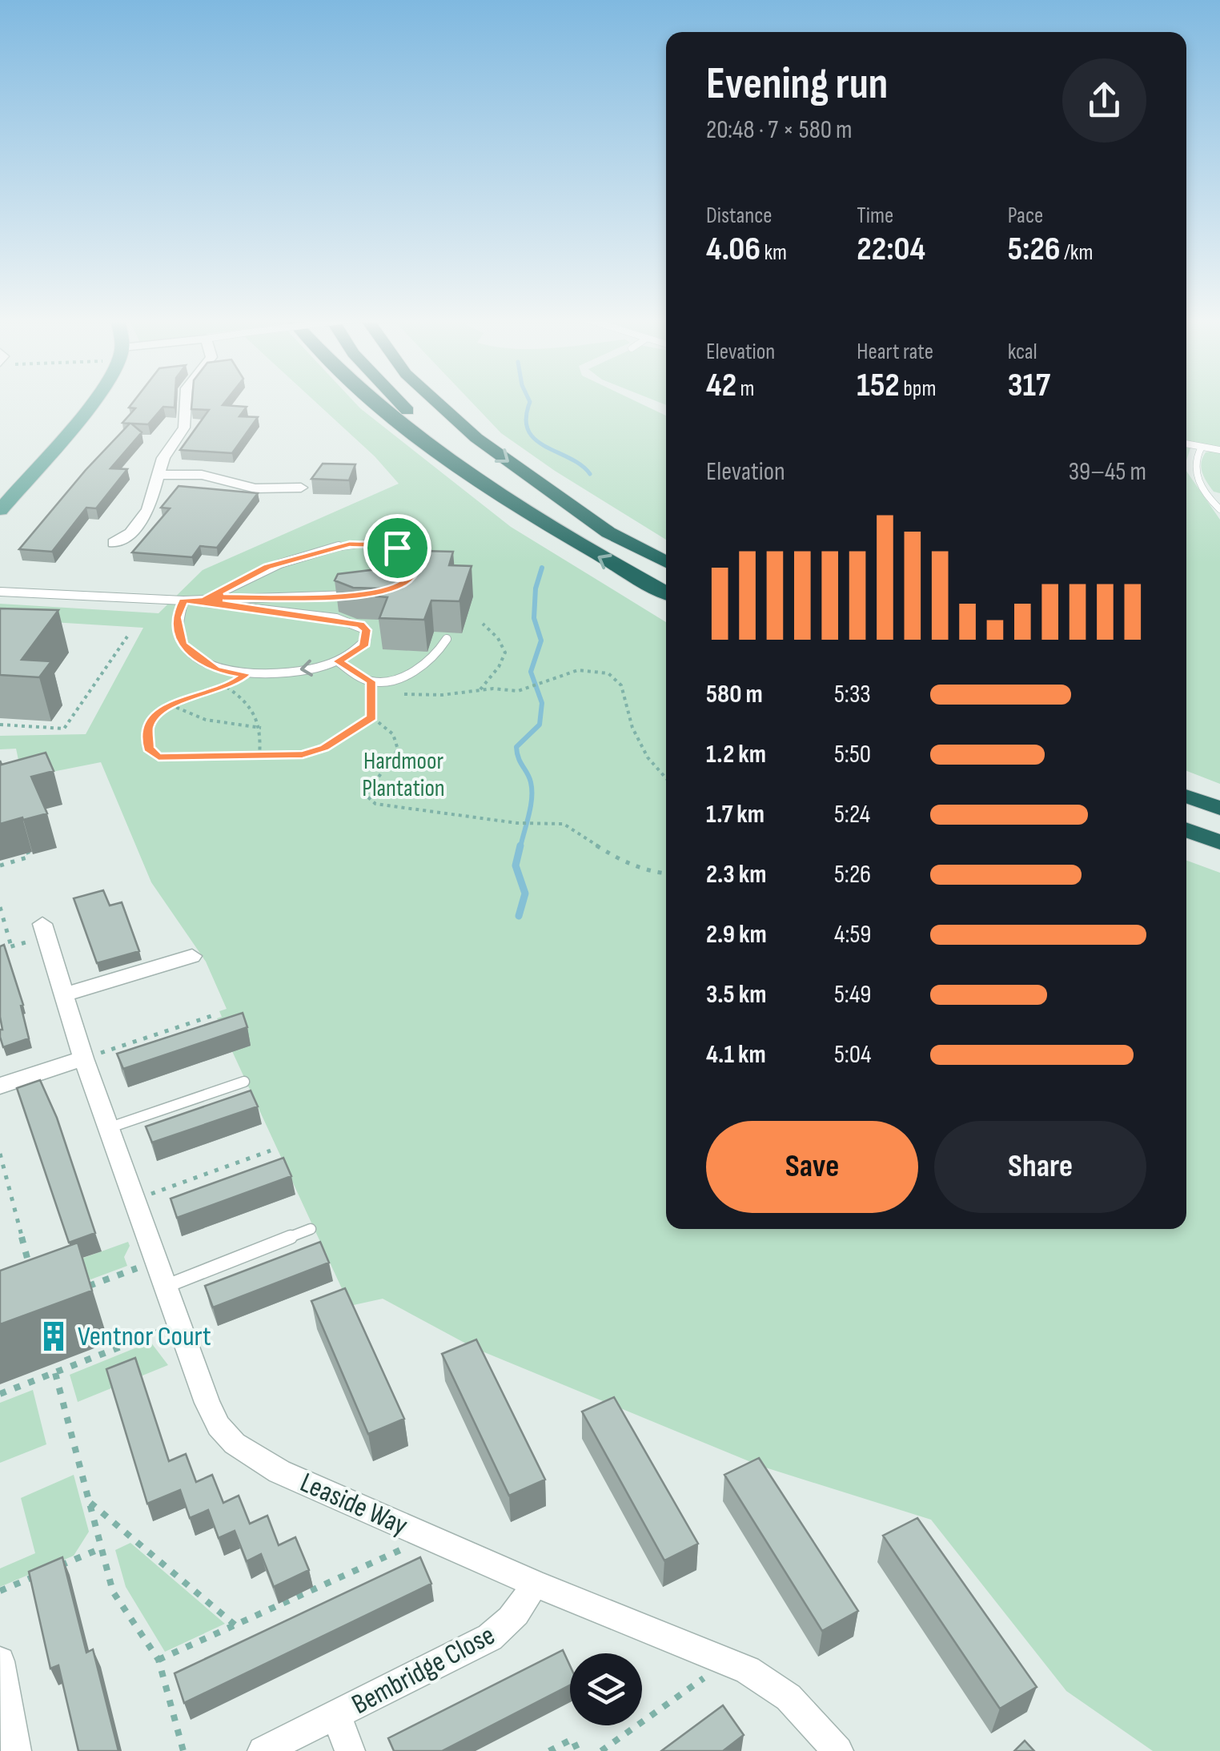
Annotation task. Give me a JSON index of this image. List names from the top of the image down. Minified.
{"streets":{"street":["Leaside Way","Bembridge Close"]},"crossings":[["Leaside Way","Bembridge Close"]],"parks":["Hardmoor Plantation"],"places":{"building":["Ventnor Court"]},"page":{"heading":["Evening run","20:48 · 7 × 580 m"],"stats":[["Distance","4.06 km"],["Time","22:04"],["Pace","5:26 /km"],["Elevation","42 m"],["Heart rate","152 bpm"],["kcal","317"]],"chart":["Elevation","39–45 m"],"list":[{"name":"580 m","note":"5:33"},{"name":"1.2 km","note":"5:50"},{"name":"1.7 km","note":"5:24"},{"name":"2.3 km","note":"5:26"},{"name":"2.9 km","note":"4:59"},{"name":"3.5 km","note":"5:49"},{"name":"4.1 km","note":"5:04"}],"buttons":["Save","Share"]}}
